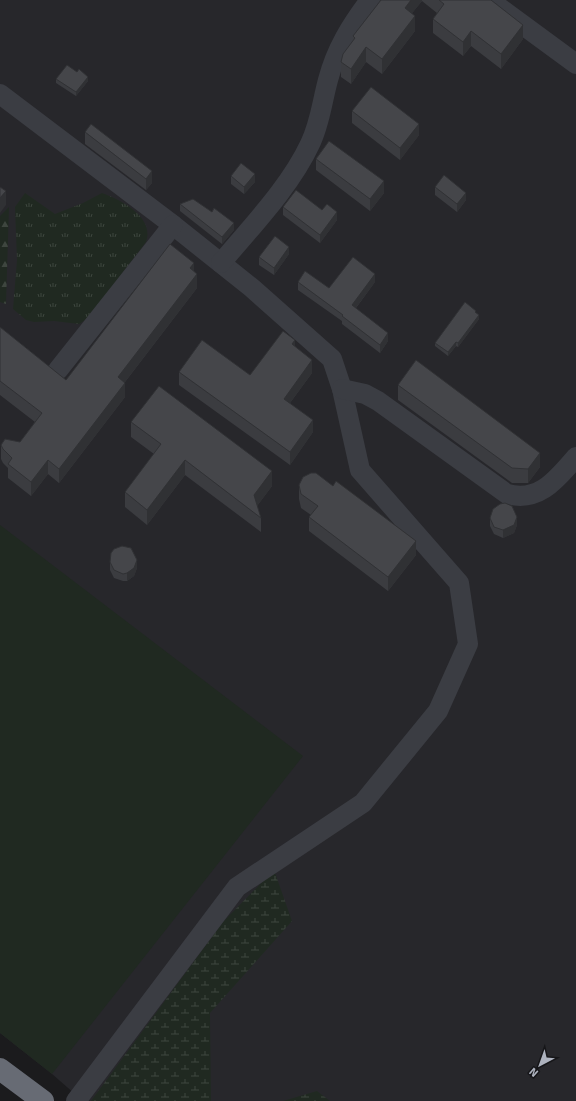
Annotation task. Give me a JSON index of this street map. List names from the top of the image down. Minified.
{"north":"bottom left"}
